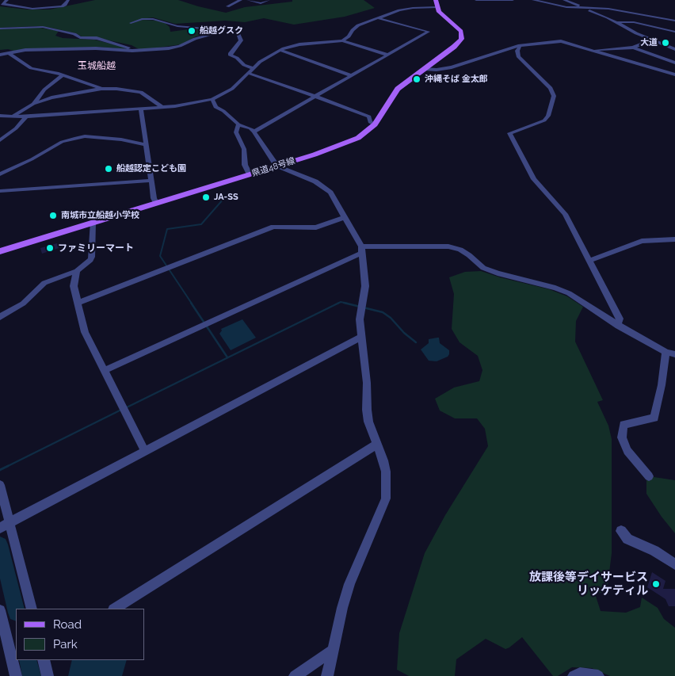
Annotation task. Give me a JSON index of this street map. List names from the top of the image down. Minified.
{"streets":{"main road":["県道48号線"]},"districts":["玉城船越"],"places":["船越グスク","大道","沖縄そば 金太郎","船越認定こども園","JA-SS","南城市立船越小学校","ファミリーマート","放課後等デイサービス リッケティル"],"legend":["Road","Park"]}
